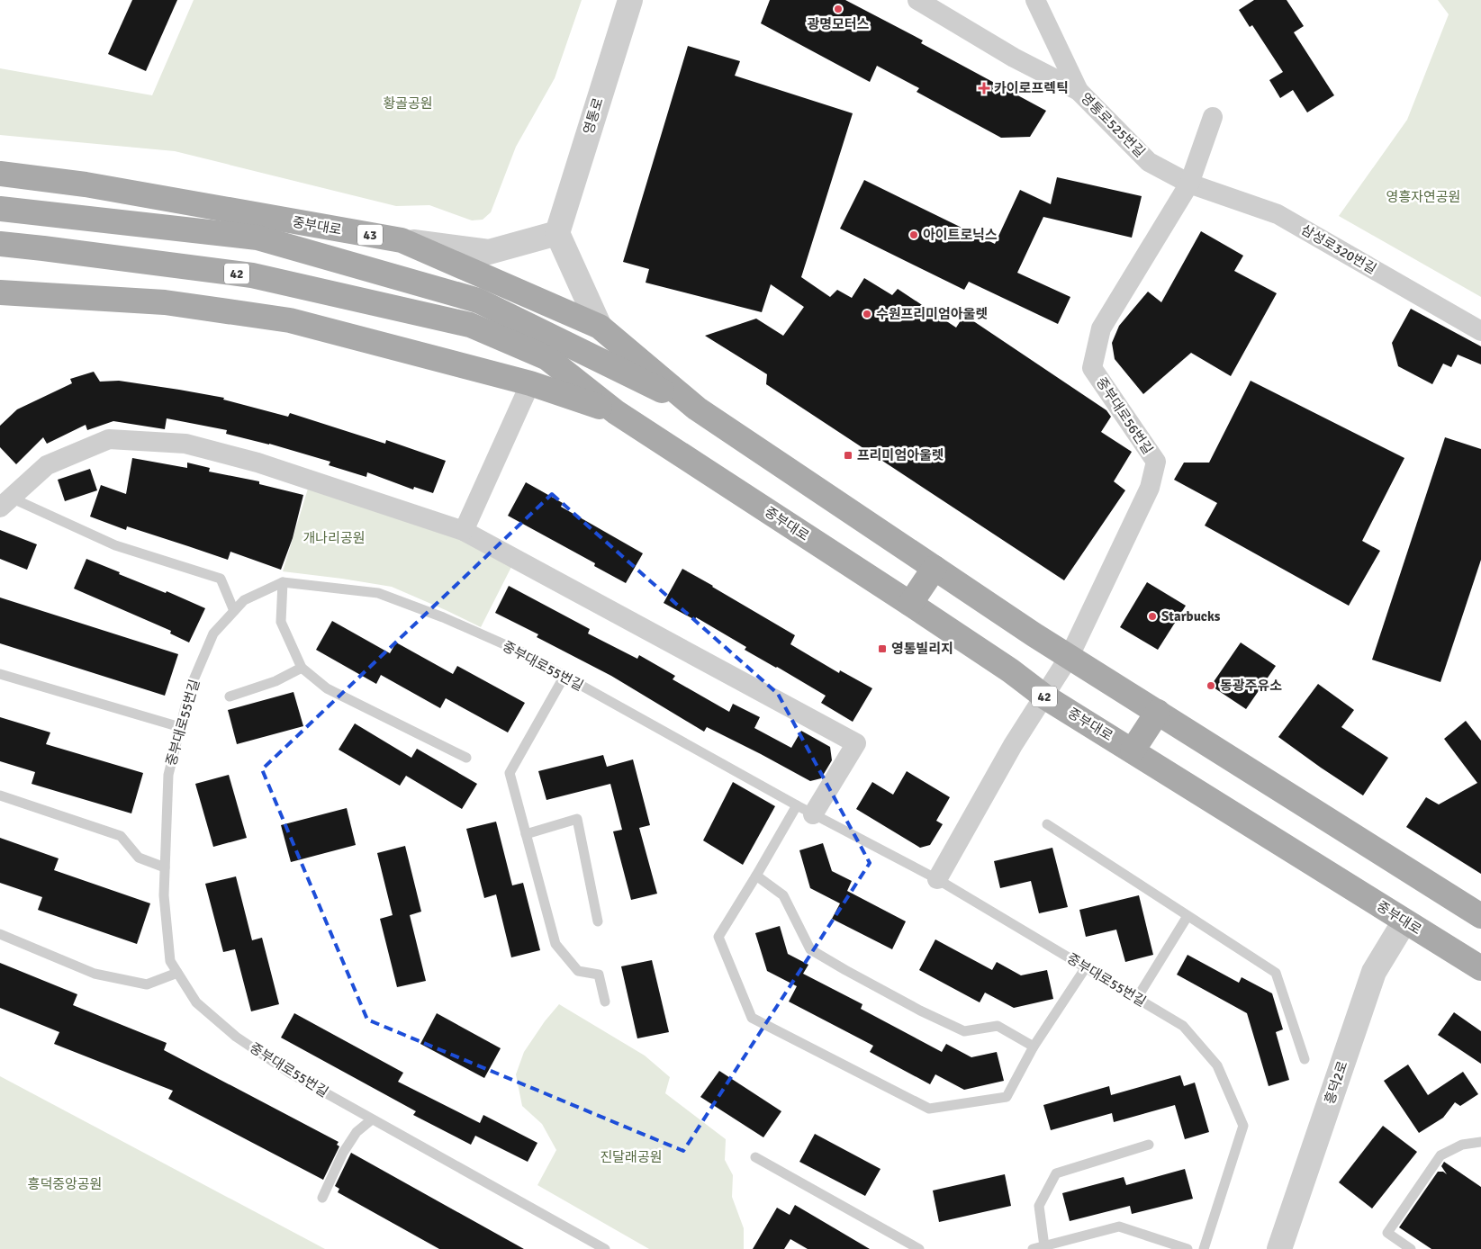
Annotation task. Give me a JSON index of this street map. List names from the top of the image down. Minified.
{"streets":{"main road":["중부대로","43","42"],"street":["영통로","영통로525번길","삼성로320번길","중부대로56번길","흥덕2로"],"lane":["중부대로55번길"]},"crossings":[["영통로525번길","삼성로320번길"],["영통로525번길","중부대로56번길"],["중부대로","중부대로56번길"],["중부대로","흥덕2로"],["삼성로320번길","중부대로56번길"],["중부대로56번길","중부대로55번길"]],"parks":["황골공원","영흥자연공원","개나리공원","진달래공원","흥덕중앙공원"],"places":{"other":["광명모터스","아이트로닉스","수원프리미엄아울렛","Starbucks","동광주유소"],"health":["카이로프렉틱"],"transit":["프리미엄아울렛","영통빌리지"]}}
